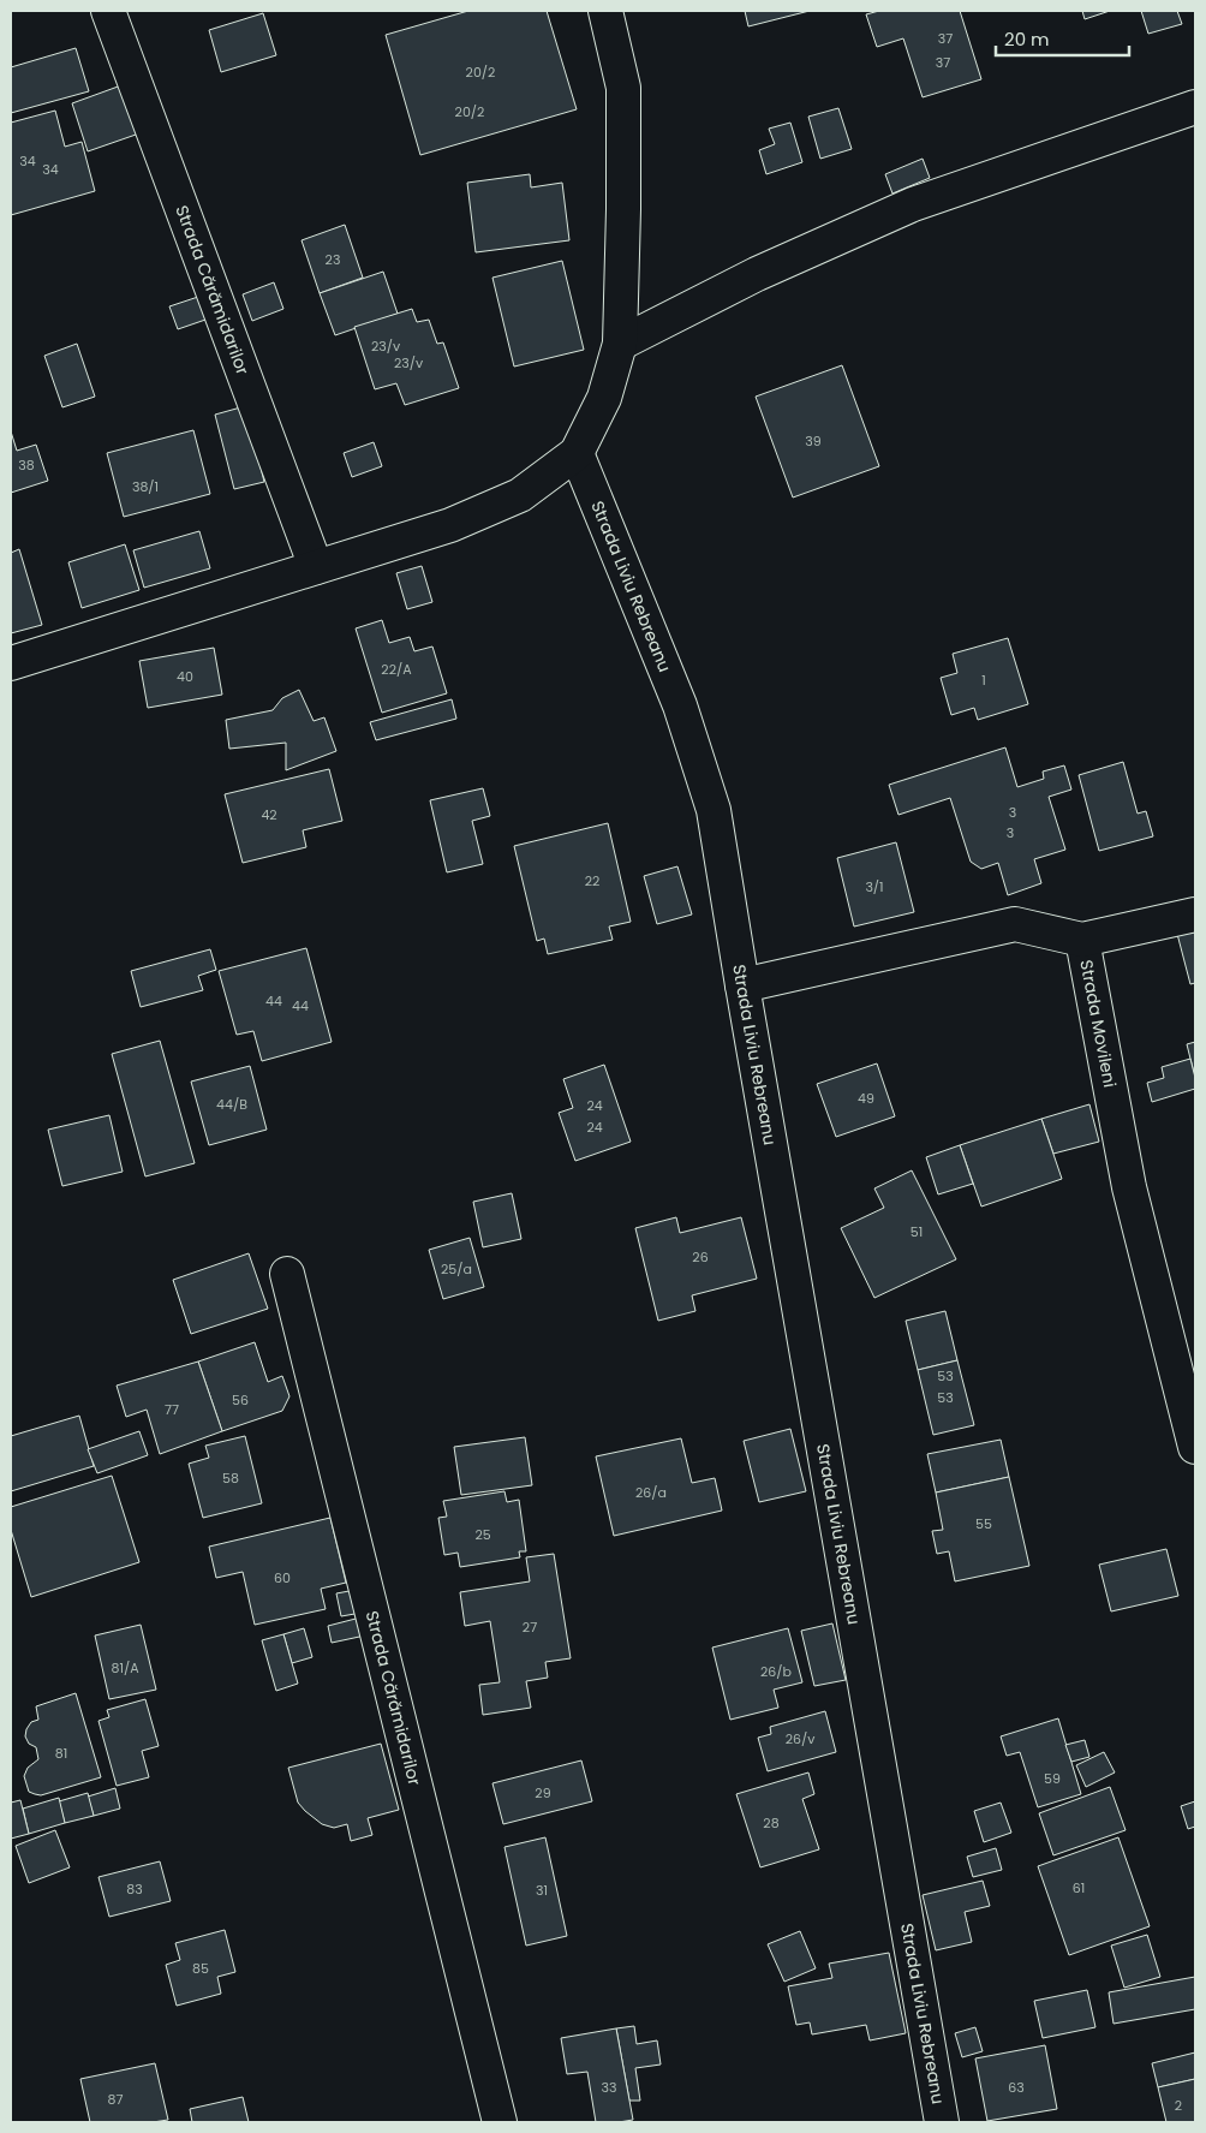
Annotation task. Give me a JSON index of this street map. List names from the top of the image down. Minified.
{"streets":{"street":["Strada Cărămidarilor","Strada Liviu Rebreanu","Strada Movileni"]},"crossings":[["Strada Liviu Rebreanu","Strada Movileni"]],"house_numbers":["37","37","20/2","20/2","34","34","23","23/v","23/v","39","38","38/1","22/A","40","1","3","42","3","22","3/1","44","44","49","44/B","24","24","51","26","25/a","53","53","56","77","58","26/a","55","25","60","27","81/A","26/b","26/v","81","59","29","28","61","83","31","85","33","63","87","2"],"scale_bar":"20 m"}
